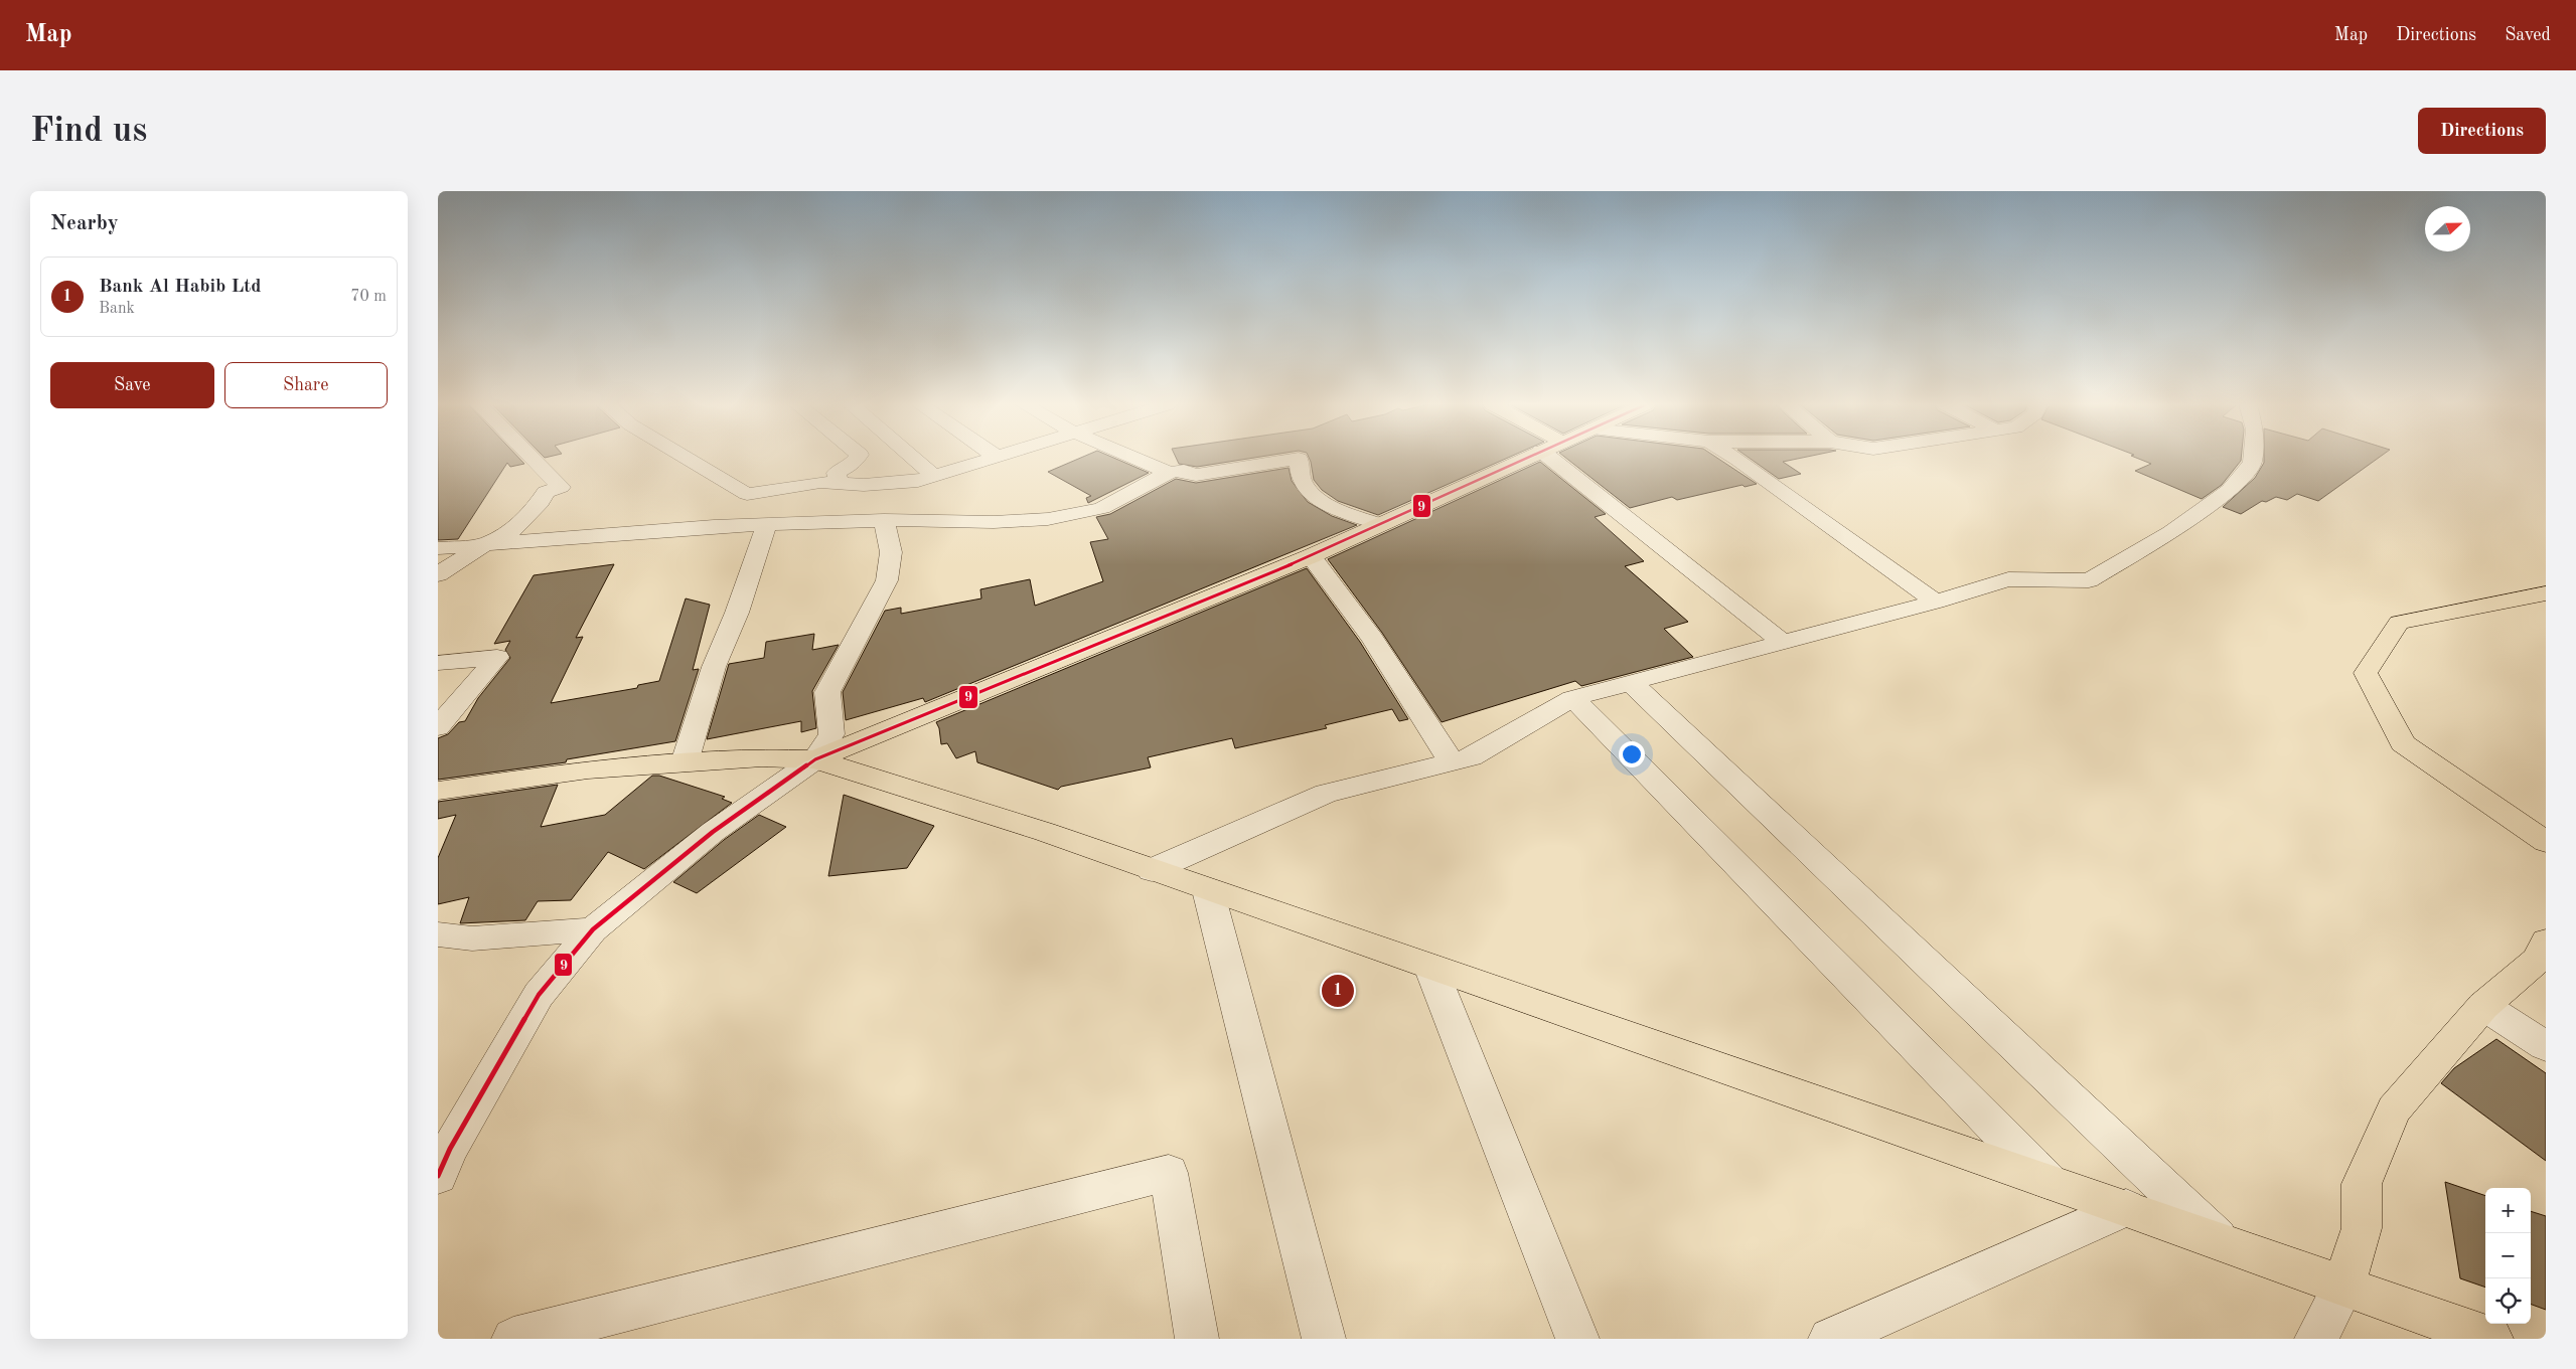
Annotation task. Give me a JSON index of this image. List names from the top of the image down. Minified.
{"lines":["transit line 9"],"north":"right","page":{"header":"Map","nav":["Map","Directions","Saved"],"buttons":["Directions",["Save","Share"]],"title":"Find us","heading":"Nearby","list":[{"mark":"1","name":"Bank Al Habib Ltd","note":"Bank","value":"70 m"}],"pins":"1","map_buttons":["+","−"]}}
